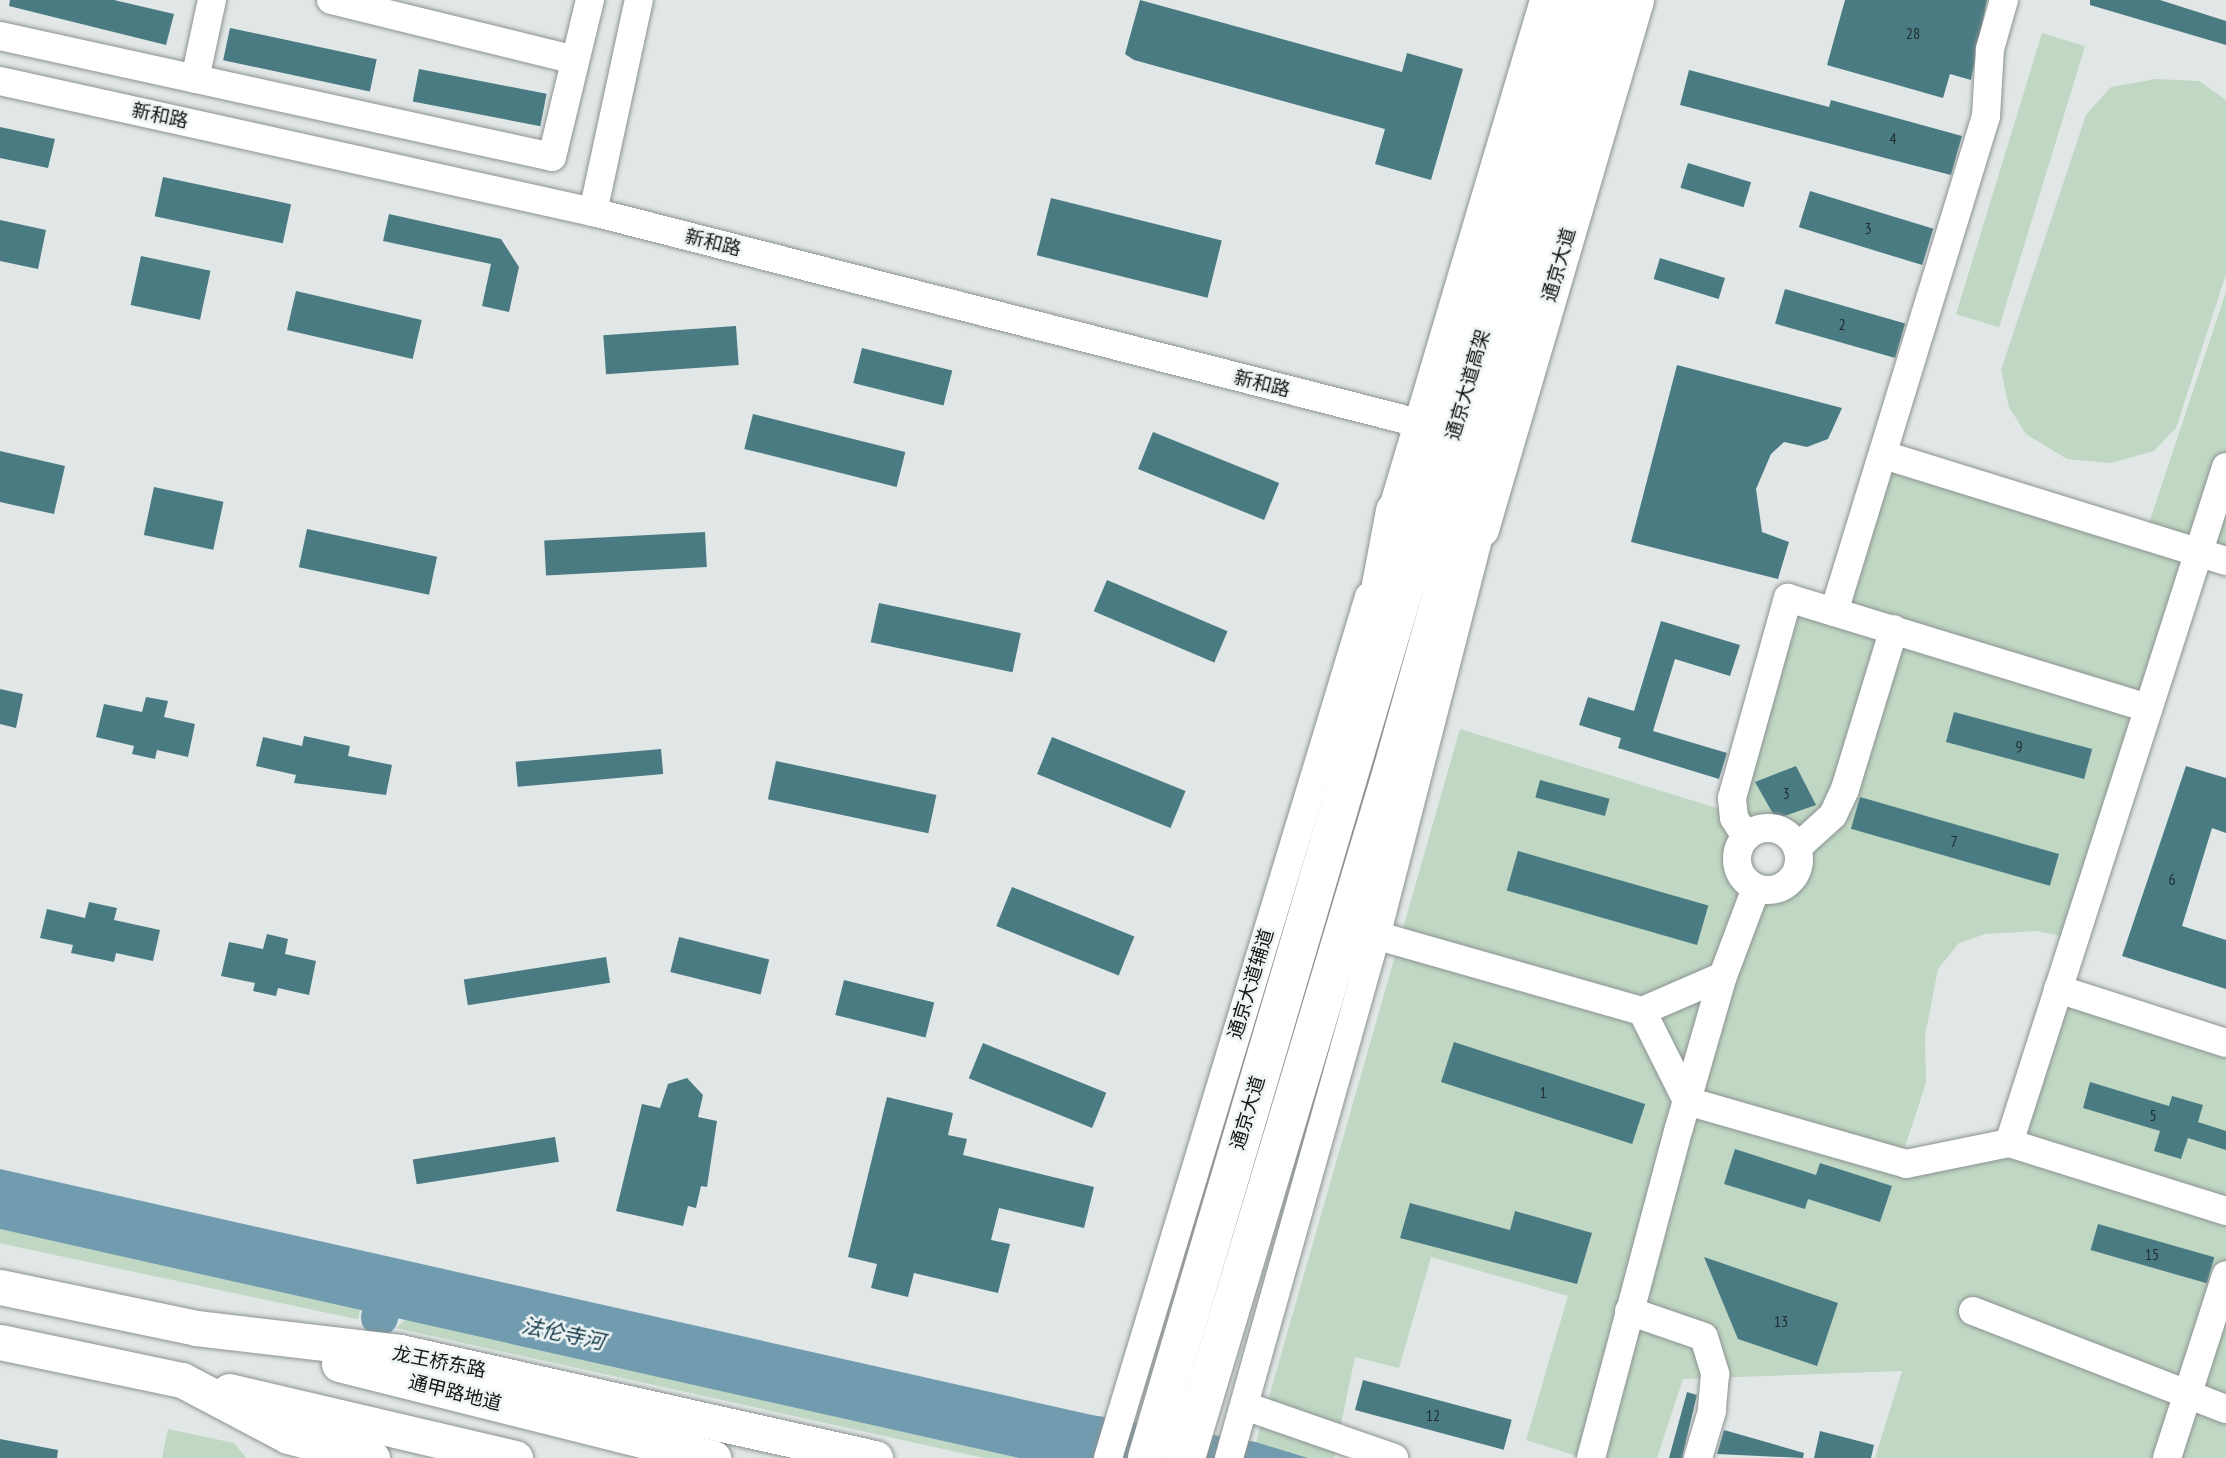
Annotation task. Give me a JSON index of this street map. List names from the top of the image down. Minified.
{"streets":{"highway":["通京大道","通京大道高架"],"main road":["龙王桥东路","通甲路地道"],"street":["新和路","通京大道辅道"]},"crossings":[["通京大道","通京大道高架"],["通京大道","通京大道辅道"],["龙王桥东路","通甲路地道"]],"water":["法伦寺河"],"house_numbers":["28","4","3","2","9","3","7","6","1","5","15","13","12"]}
